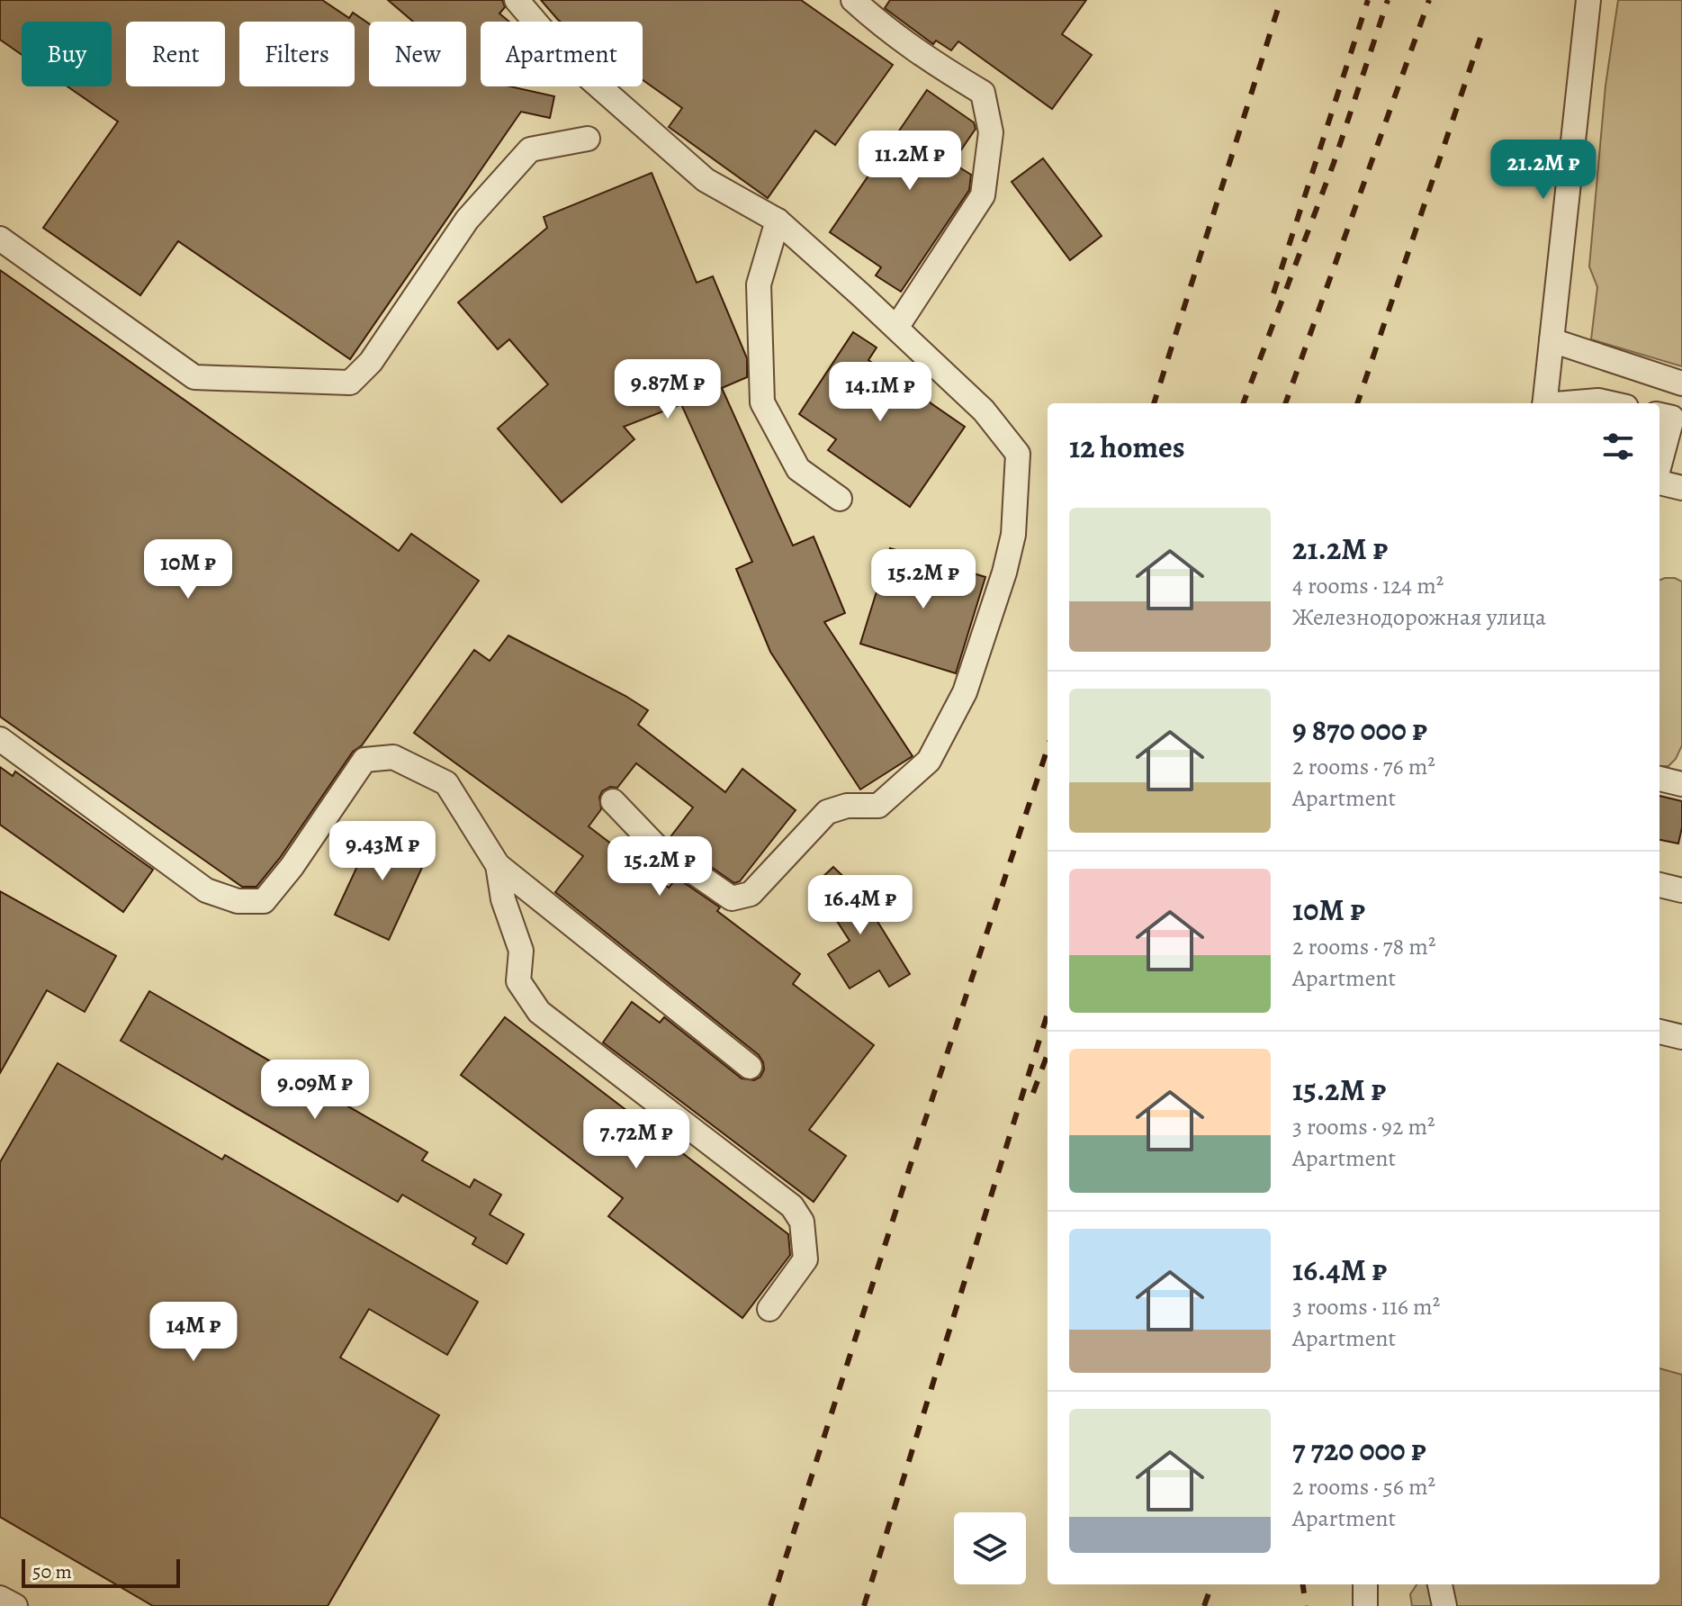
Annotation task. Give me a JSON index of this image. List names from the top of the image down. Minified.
{"scale_bar":"50 m","page":{"chip":["Buy","Rent","Filters","New","Apartment"],"price":["11.2M ₽","21.2M ₽","9.87M ₽","14.1M ₽","10M ₽","15.2M ₽","9.43M ₽","15.2M ₽","16.4M ₽","9.09M ₽","7.72M ₽","14M ₽"],"heading":"12 homes","list":[{"name":"21.2M ₽","note":"4 rooms · 124 m² · Железнодорожная улица"},{"name":"9 870 000 ₽","note":"2 rooms · 76 m² · Apartment"},{"name":"10M ₽","note":"2 rooms · 78 m² · Apartment"},{"name":"15.2M ₽","note":"3 rooms · 92 m² · Apartment"},{"name":"16.4M ₽","note":"3 rooms · 116 m² · Apartment"},{"name":"7 720 000 ₽","note":"2 rooms · 56 m² · Apartment"}],"scale":"50 m"}}
